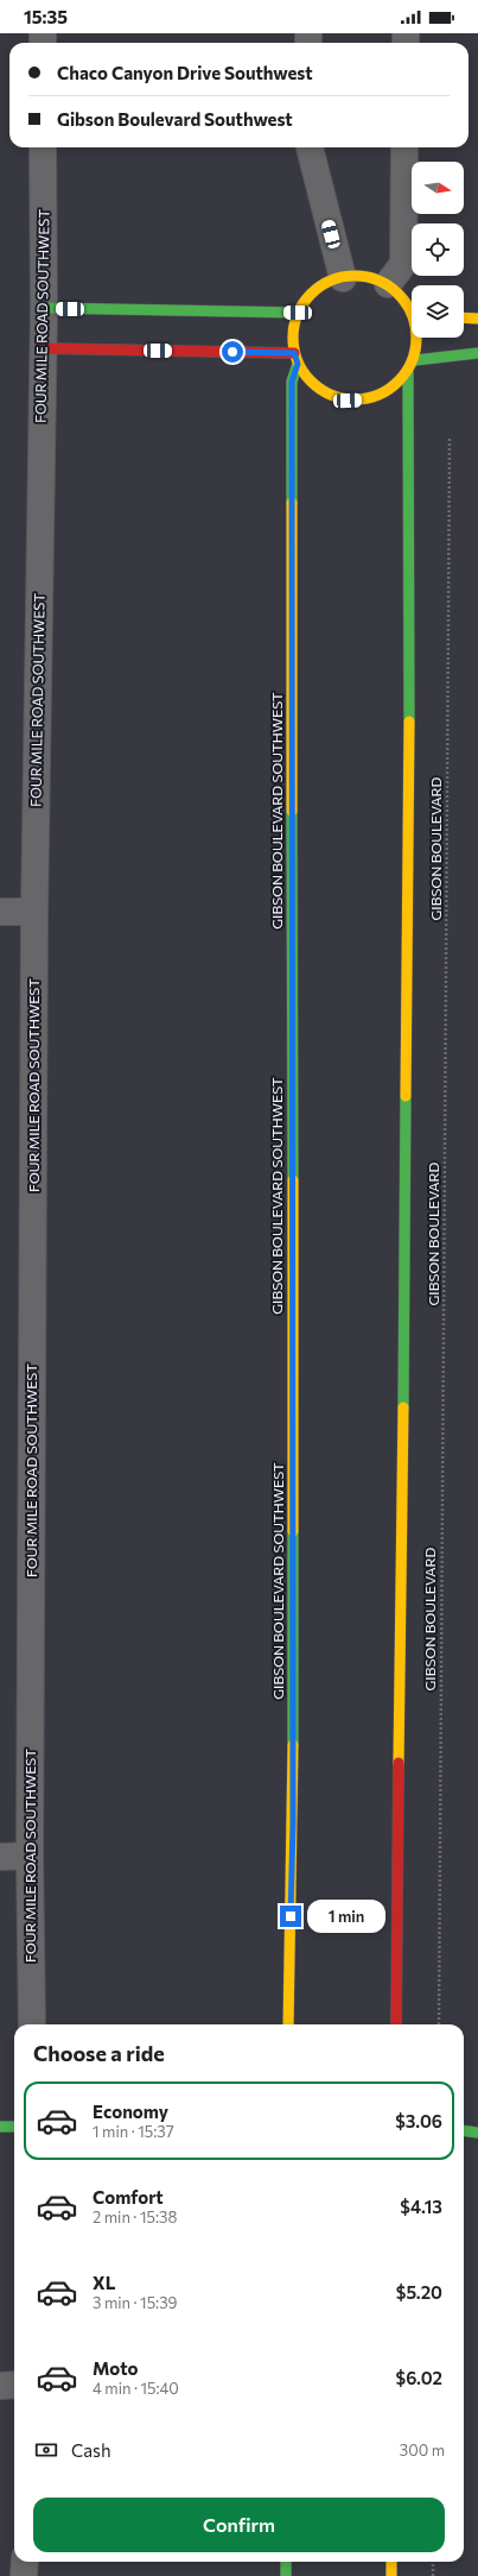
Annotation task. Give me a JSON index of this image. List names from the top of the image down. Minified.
{"streets":{"street":["FOUR MILE ROAD SOUTHWEST","GIBSON BOULEVARD SOUTHWEST"],"path":["GIBSON BOULEVARD"]},"north":"right","page":{"status":"15:35","banner":["Chaco Canyon Drive Southwest","Gibson Boulevard Southwest"],"bubble":"1 min","heading":"Choose a ride","list":[{"name":"Economy","note":"1 min · 15:37","value":"$3.06"},{"name":"Comfort","note":"2 min · 15:38","value":"$4.13"},{"name":"XL","note":"3 min · 15:39","value":"$5.20"},{"name":"Moto","note":"4 min · 15:40","value":"$6.02"}],"pay":["Cash","300 m"],"buttons":"Confirm"}}
